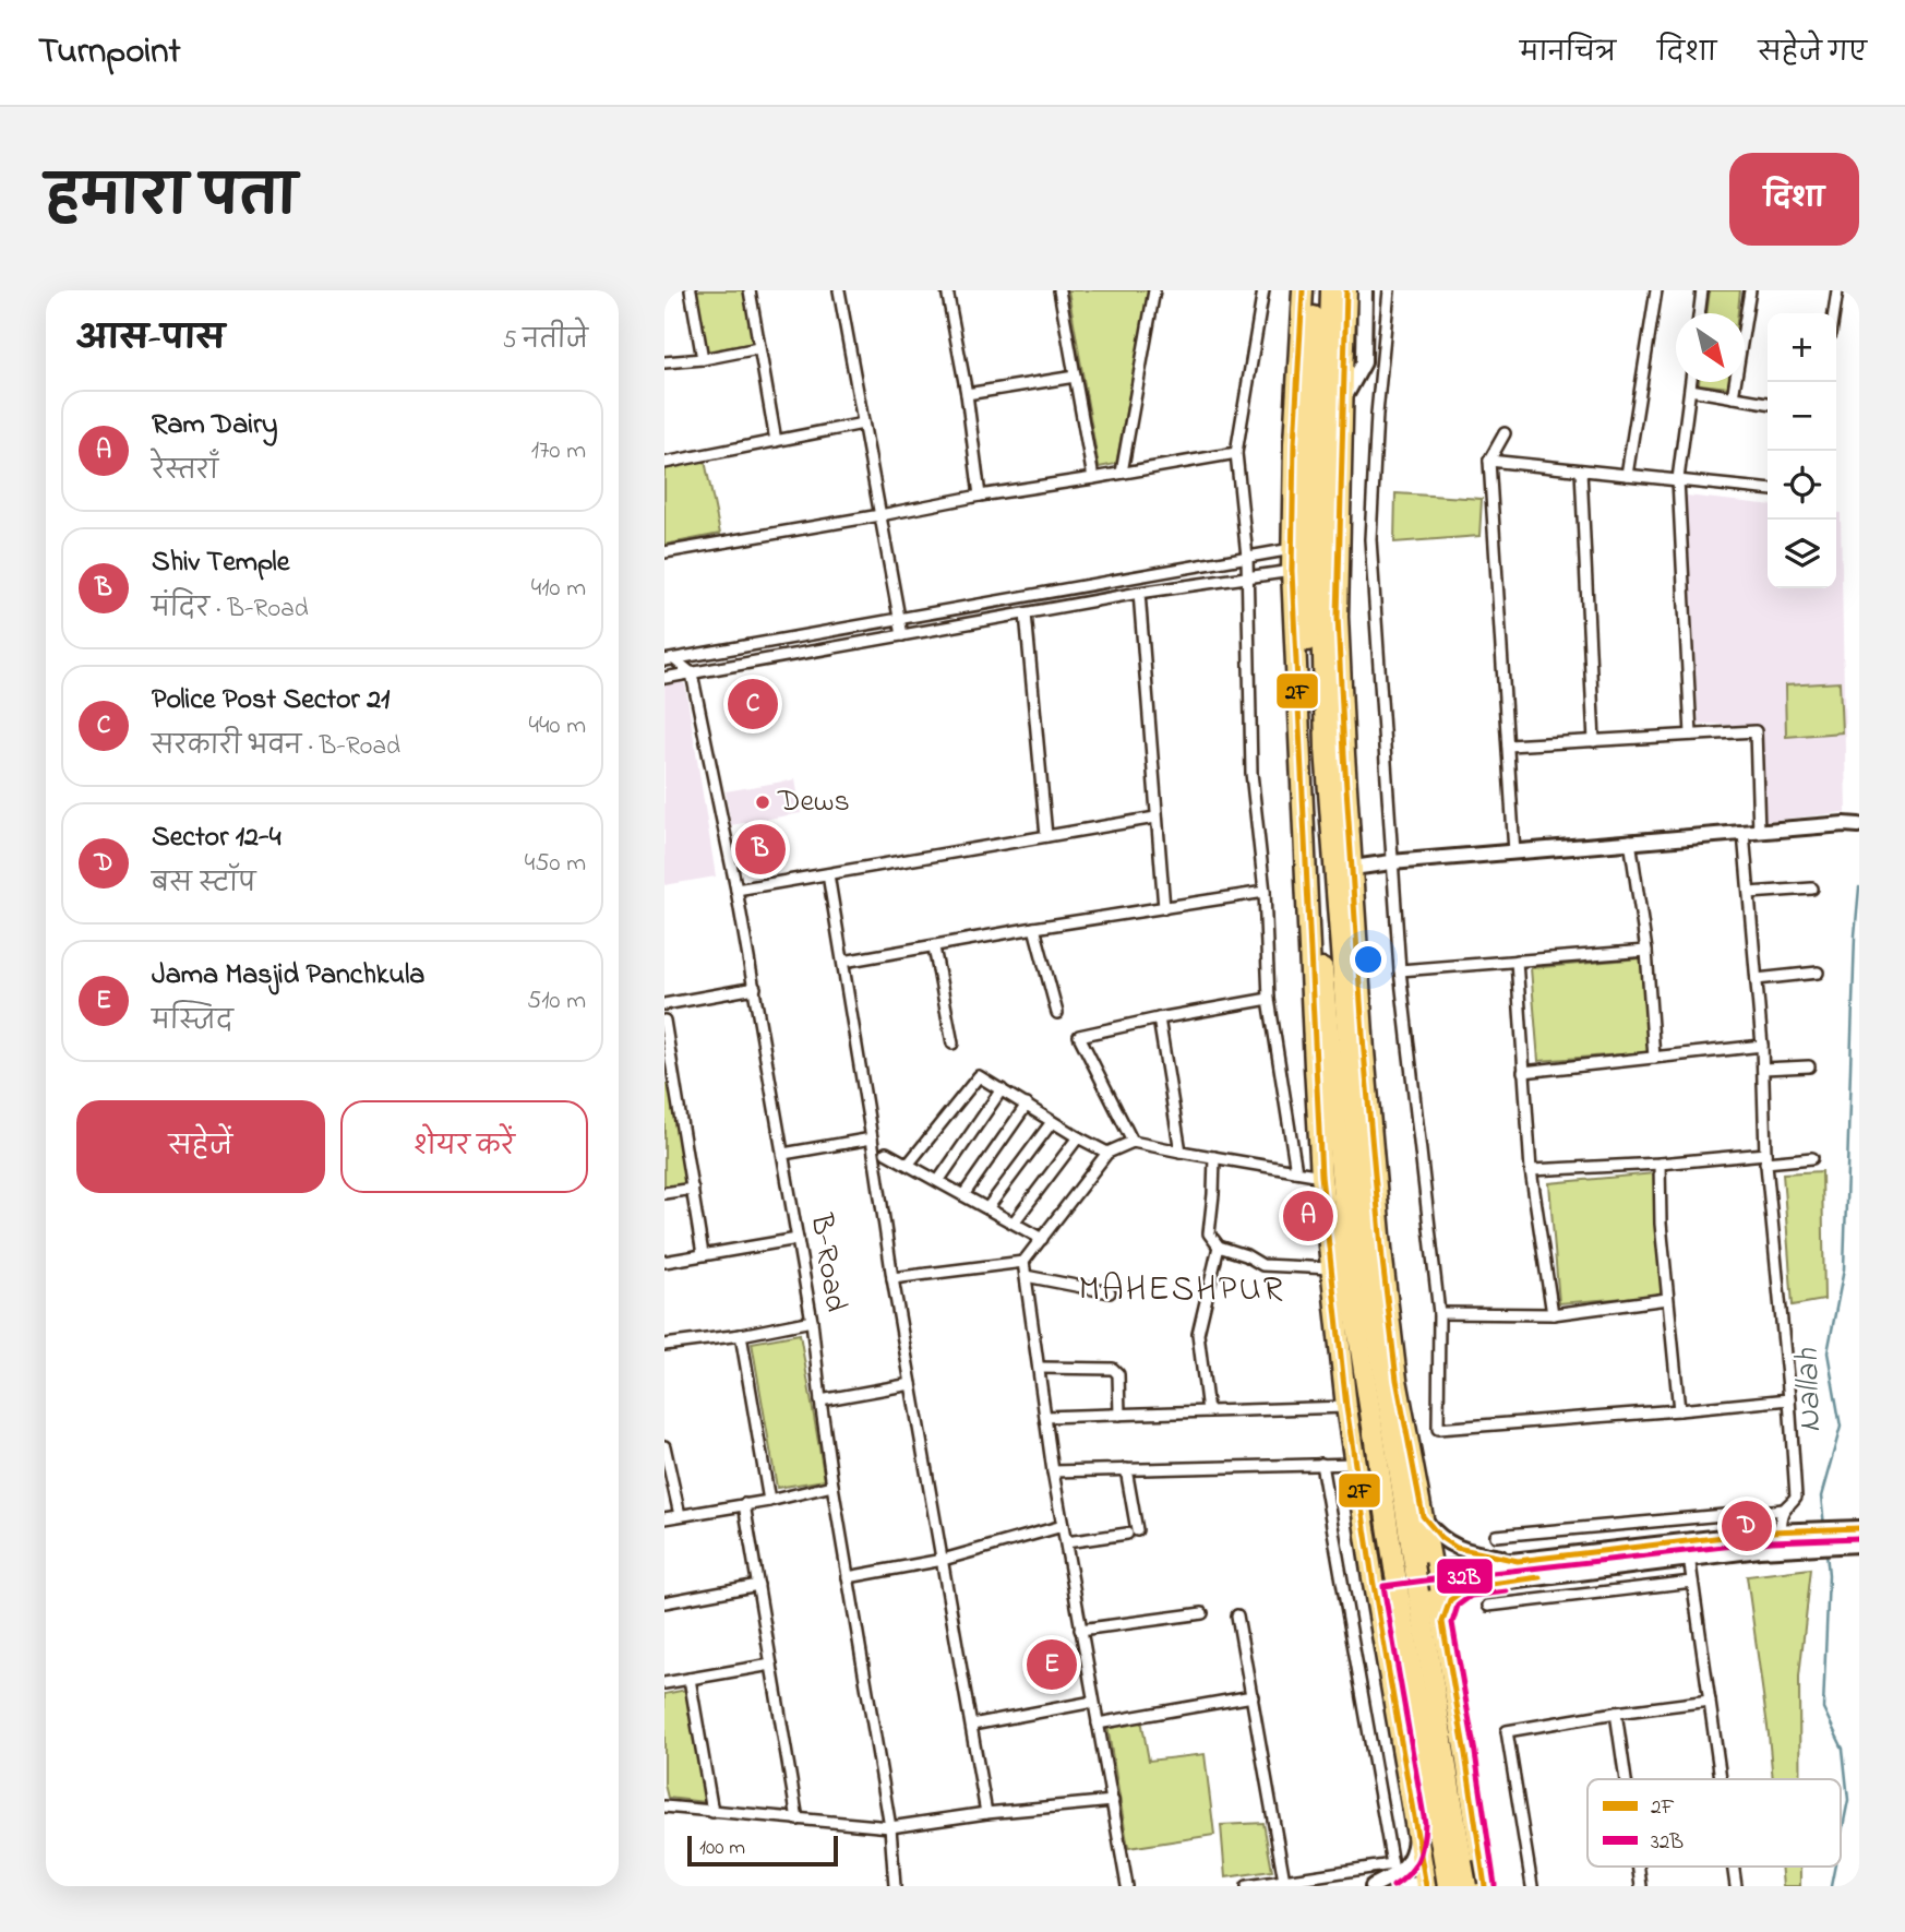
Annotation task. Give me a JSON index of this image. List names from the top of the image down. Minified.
{"streets":{"street":["B-Road"]},"districts":["MAHESHPUR"],"water":["Nallah"],"places":["Dews"],"lines":["transit line 2F","transit line 32B"],"legend":["2F","32B"],"scale_bar":"100 m","north":"bottom right","page":{"header":"Turnpoint","nav":["मानचित्र","दिशा","सहेजे गए"],"title":"हमारा पता","buttons":["दिशा",["सहेजें","शेयर करें"]],"heading":["आस-पास","5 नतीजे"],"map_buttons":["+","−"],"list":[{"mark":"A","name":"Ram Dairy","note":"रेस्तराँ","value":"170 m"},{"mark":"B","name":"Shiv Temple","note":"मंदिर · B-Road","value":"410 m"},{"mark":"C","name":"Police Post Sector 21","note":"सरकारी भवन · B-Road","value":"440 m"},{"mark":"D","name":"Sector 12-4","note":"बस स्टॉप","value":"450 m"},{"mark":"E","name":"Jama Masjid Panchkula","note":"मस्जिद","value":"510 m"}],"pins":["C","B","A","D","E"],"scale":"100 m"}}
